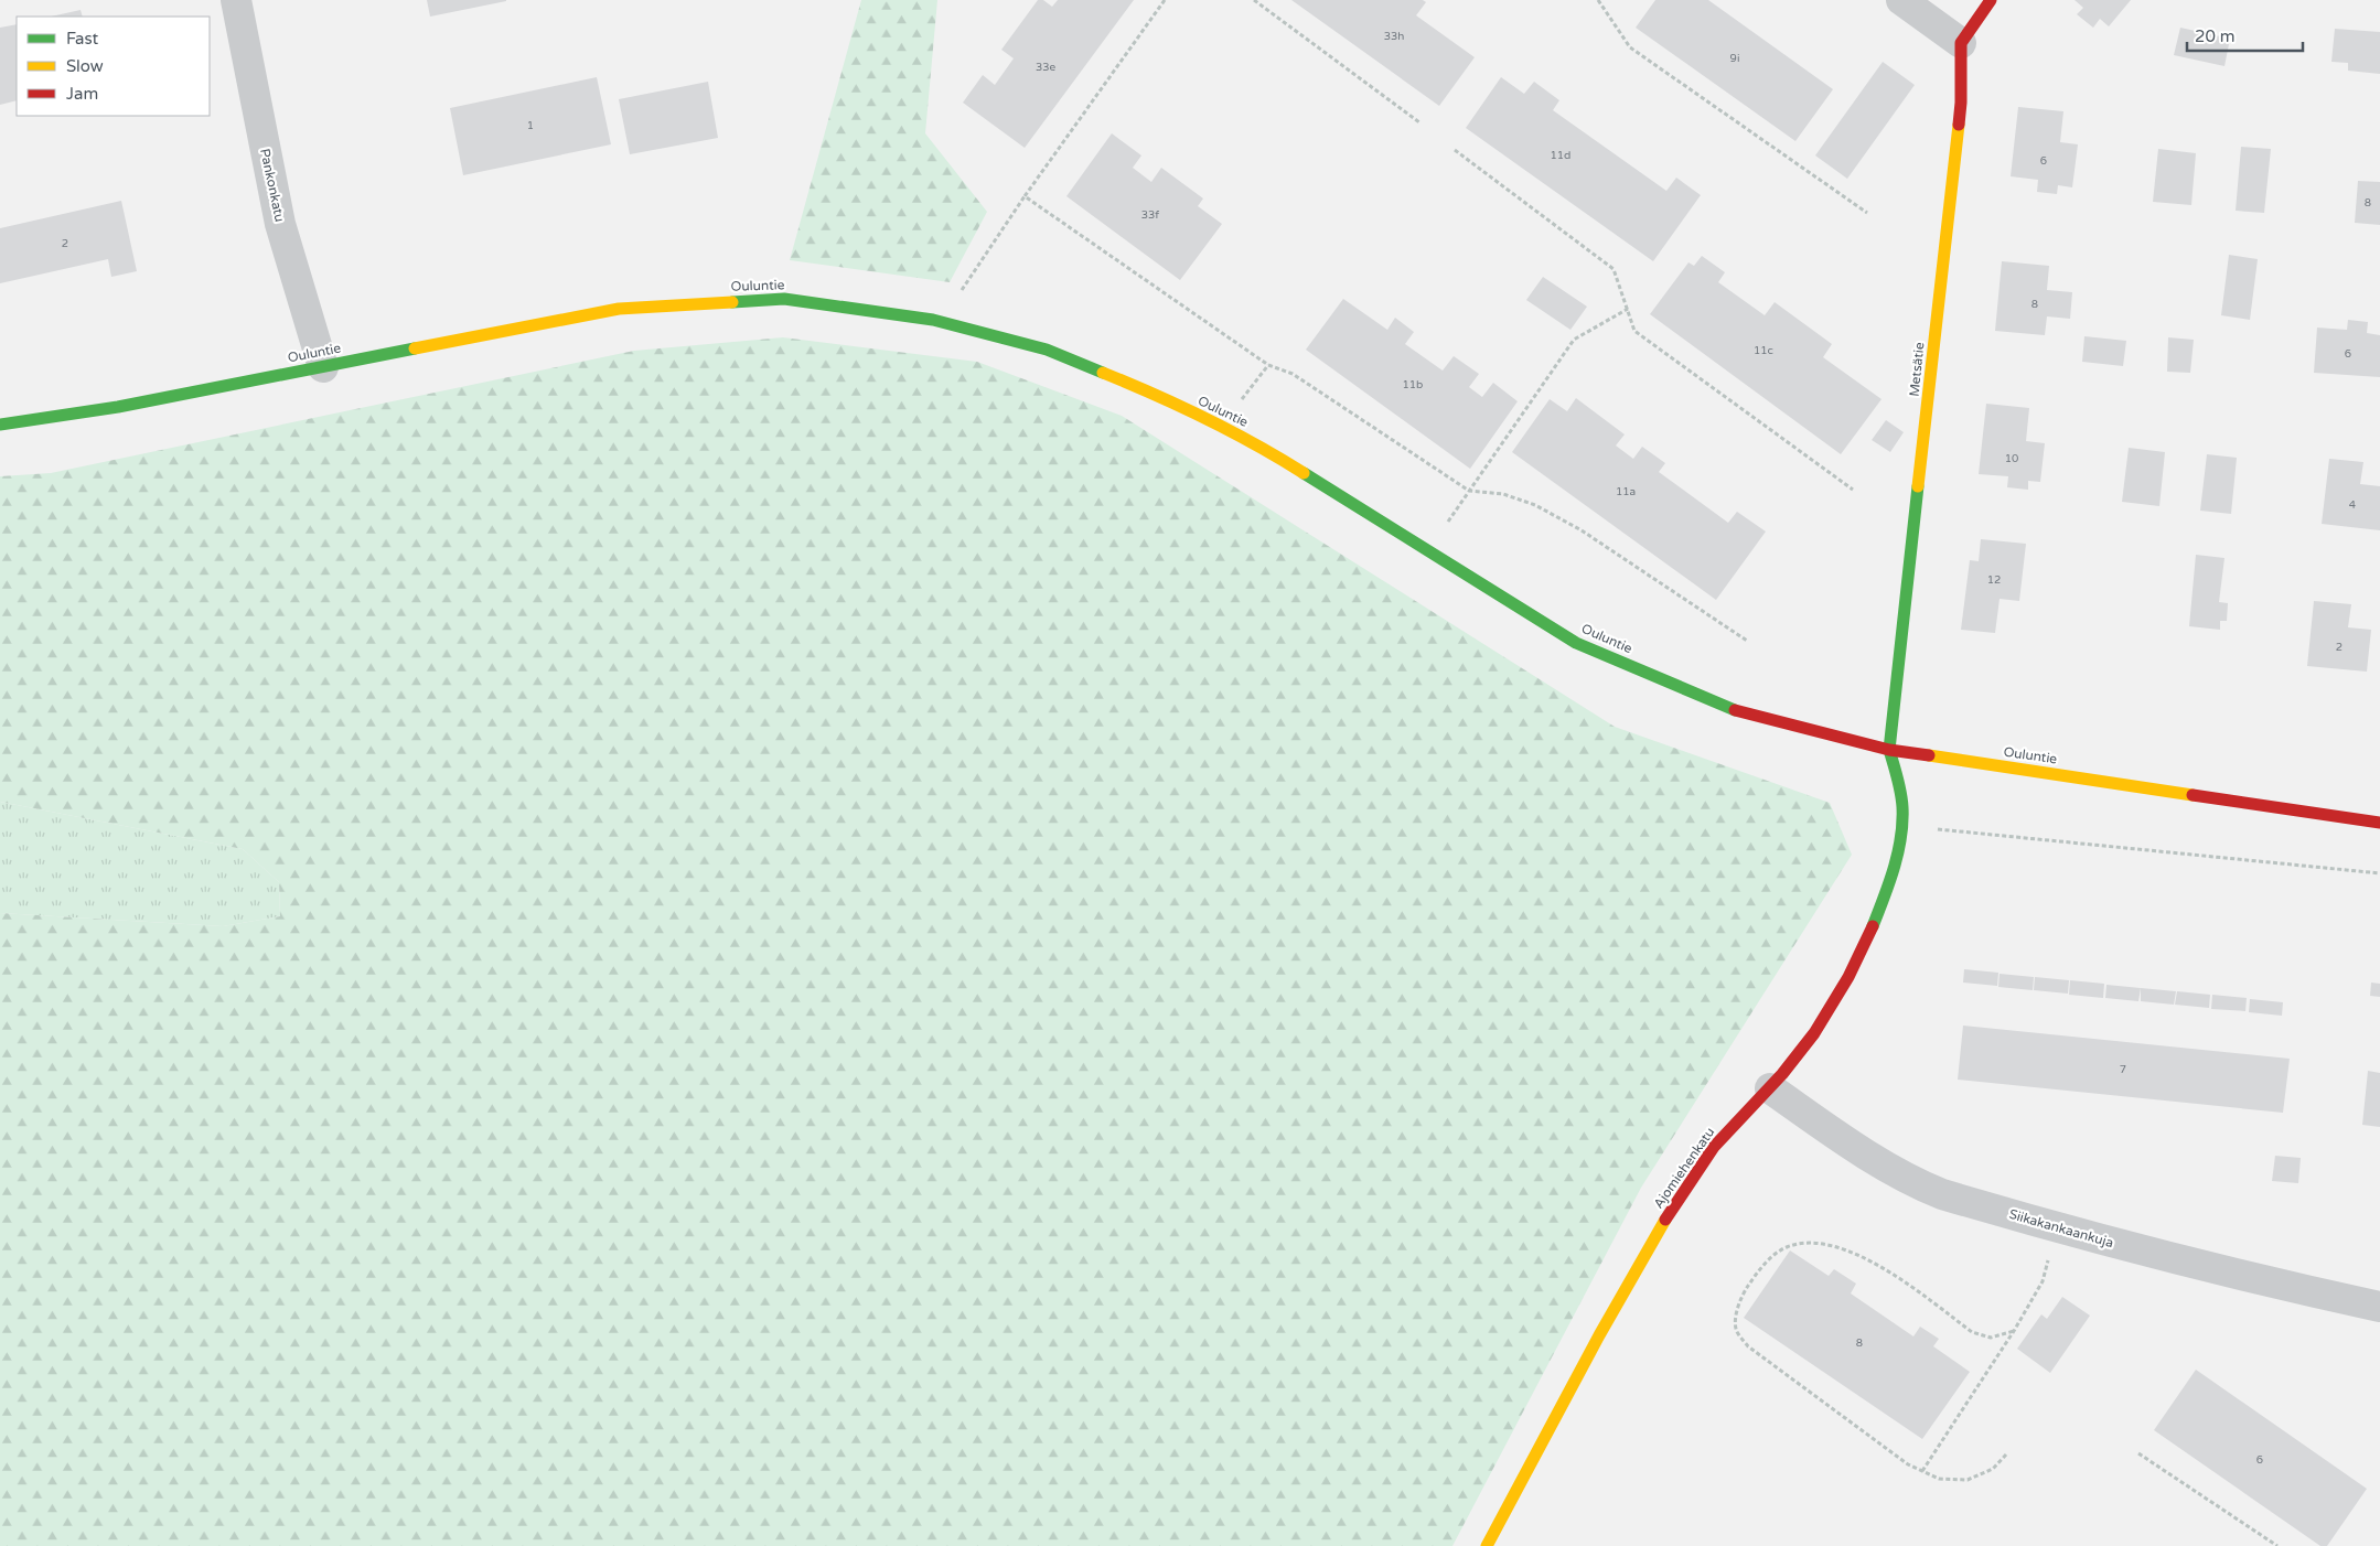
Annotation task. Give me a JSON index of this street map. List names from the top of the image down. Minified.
{"streets":{"street":["Pankonkatu","Ouluntie","Metsätie","Ajomiehenkatu","Siikakankaankuja"]},"crossings":[["Pankonkatu","Ouluntie"],["Ouluntie","Metsätie"],["Ouluntie","Ajomiehenkatu"],["Metsätie","Ajomiehenkatu"],["Ajomiehenkatu","Siikakankaankuja"]],"house_numbers":["33h","9i","33e","1","11d","6","8","33f","2","8","11c","6","11b","10","11a","4","12","2","7","8","6"],"legend":["Fast","Slow","Jam"],"scale_bar":"20 m"}
